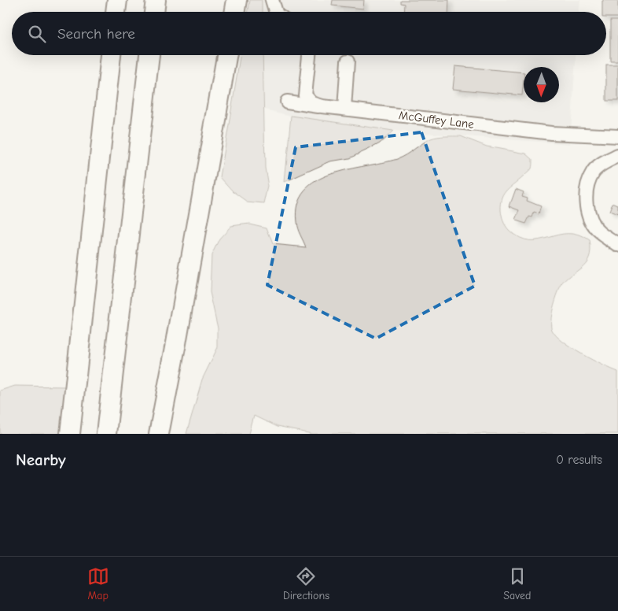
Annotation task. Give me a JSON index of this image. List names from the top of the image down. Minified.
{"streets":{"street":["McGuffey Lane"]},"north":"bottom","page":{"search":"Search here","heading":["Nearby","0 results"],"nav":["Map","Directions","Saved"]}}
